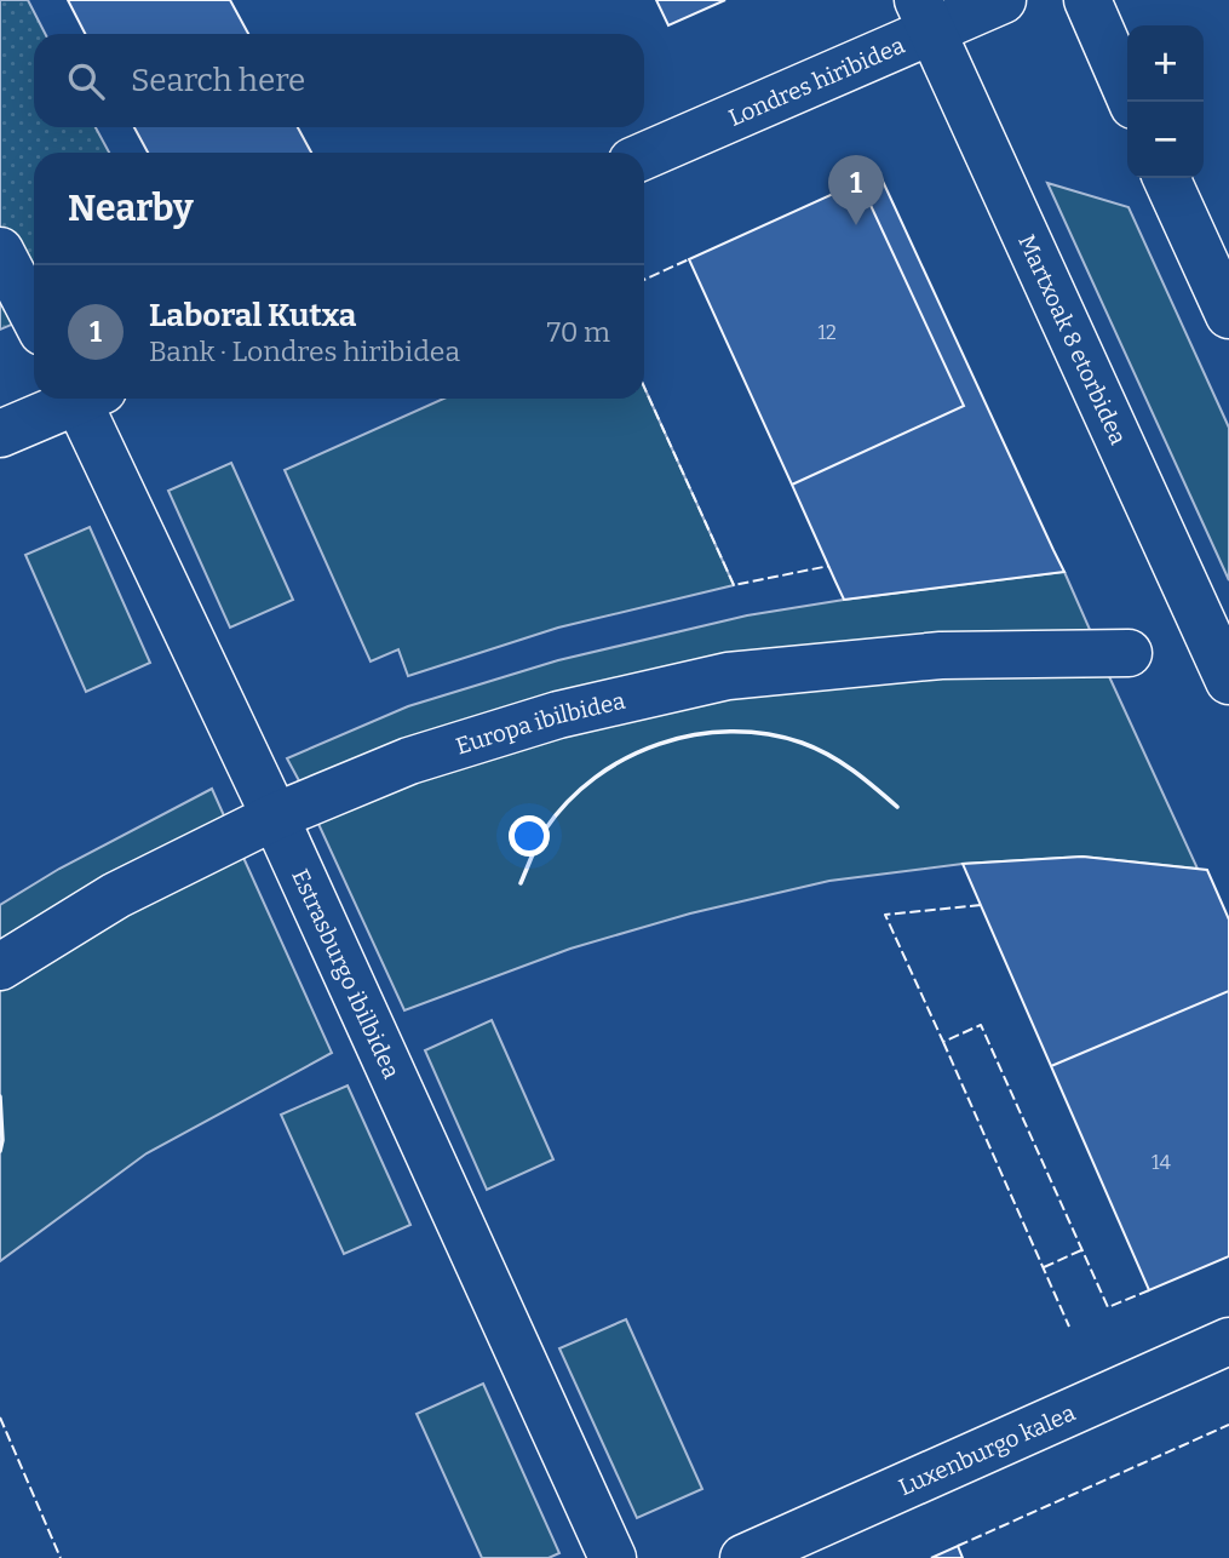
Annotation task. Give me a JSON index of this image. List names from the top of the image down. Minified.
{"streets":{"street":["Londres hiribidea","Martxoak 8 etorbidea","Europa ibilbidea","Estrasburgo ibilbidea","Luxenburgo kalea"]},"crossings":[["Londres hiribidea","Martxoak 8 etorbidea"],["Europa ibilbidea","Estrasburgo ibilbidea"]],"house_numbers":["12","14"],"page":{"map_buttons":["+","−"],"search":"Search here","heading":"Nearby","pins":"1","list":[{"mark":"1","name":"Laboral Kutxa","note":"Bank · Londres hiribidea","value":"70 m"}]}}
